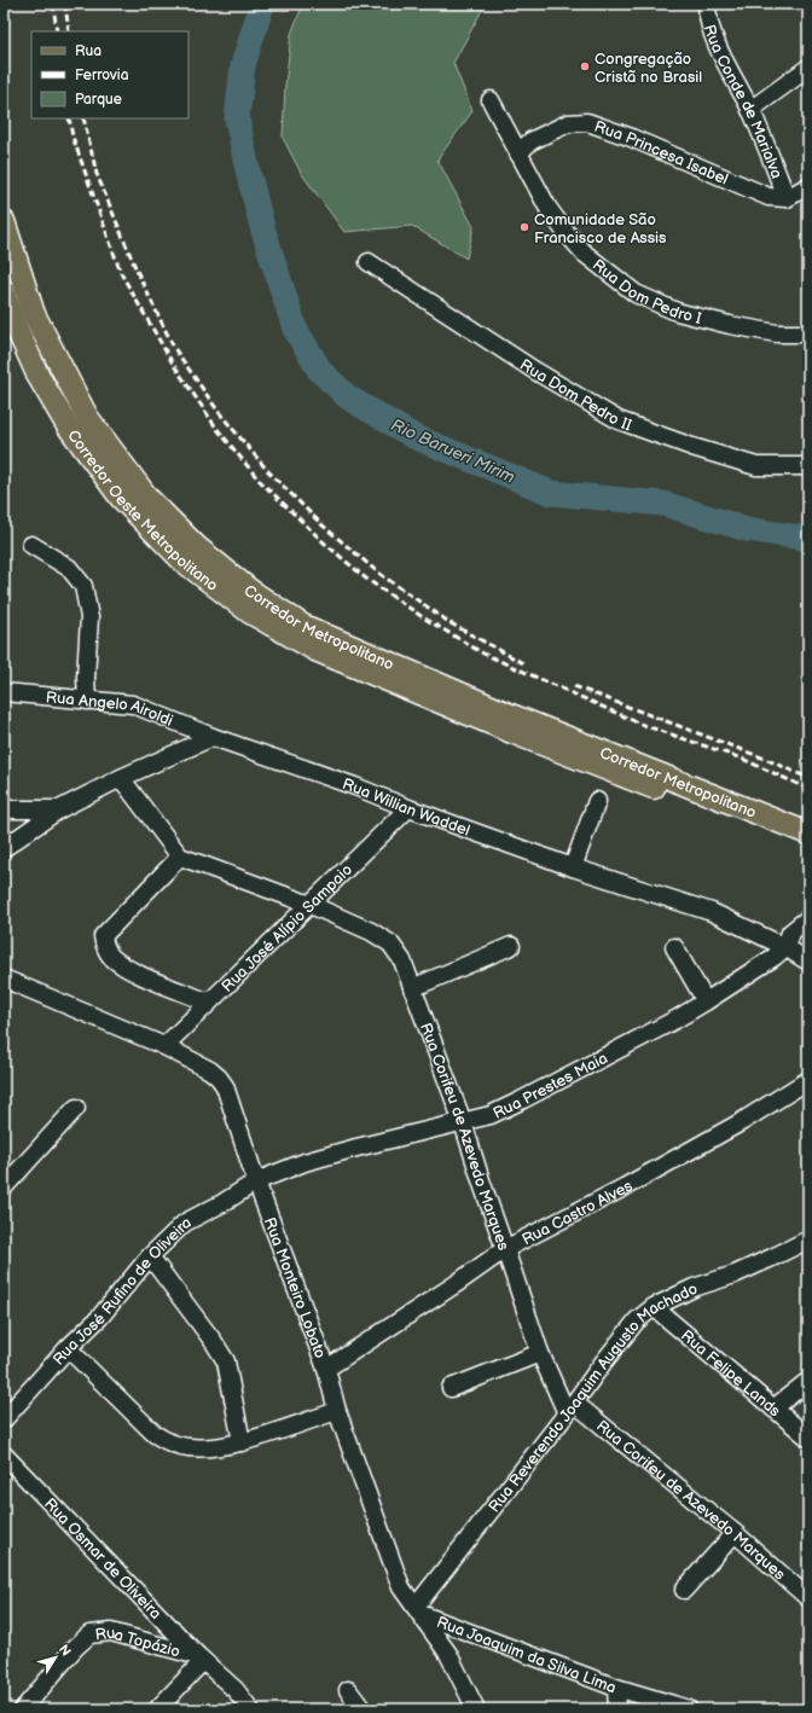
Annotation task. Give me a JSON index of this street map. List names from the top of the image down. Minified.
{"streets":{"main road":["Corredor Oeste Metropolitano","Corredor Metropolitano"],"street":["Rua Conde de Marialva","Rua Princesa Isabel","Rua Dom Pedro I","Rua Dom Pedro II","Rua Angelo Airoldi","Rua Willian Waddel","Rua José Alípio Sampaio","Rua Prestes Maia","Rua Corifeu de Azevedo Marques","Rua Castro Alves","Rua Monteiro Lobato","Rua José Rufino de Oliveira","Rua Felipe Lands","Rua Reverendo Joaquim Augusto Machado","Rua Osmar de Oliveira","Rua Topázio","Rua Joaquim da Silva Lima"]},"crossings":[["Rua Conde de Marialva","Rua Princesa Isabel"],["Rua Princesa Isabel","Rua Dom Pedro I"],["Rua Angelo Airoldi","Rua Willian Waddel"],["Rua Willian Waddel","Rua José Alípio Sampaio"],["Rua Willian Waddel","Rua Prestes Maia"],["Rua José Alípio Sampaio","Rua Corifeu de Azevedo Marques"],["Rua José Alípio Sampaio","Rua Monteiro Lobato"],["Rua Prestes Maia","Rua Corifeu de Azevedo Marques"],["Rua Prestes Maia","Rua Monteiro Lobato"],["Rua Prestes Maia","Rua José Rufino de Oliveira"],["Rua Corifeu de Azevedo Marques","Rua Castro Alves"],["Rua Corifeu de Azevedo Marques","Rua Reverendo Joaquim Augusto Machado"],["Rua Castro Alves","Rua Monteiro Lobato"],["Rua Monteiro Lobato","Rua José Rufino de Oliveira"],["Rua Monteiro Lobato","Rua Reverendo Joaquim Augusto Machado"],["Rua Monteiro Lobato","Rua Joaquim da Silva Lima"],["Rua Felipe Lands","Rua Reverendo Joaquim Augusto Machado"],["Rua Reverendo Joaquim Augusto Machado","Rua Joaquim da Silva Lima"],["Rua Osmar de Oliveira","Rua Topázio"]],"water":["Rio Barueri Mirim"],"places":["Congregação Cristã no Brasil","Comunidade São Francisco de Assis"],"legend":["Rua","Ferrovia","Parque"],"north":"top right"}
